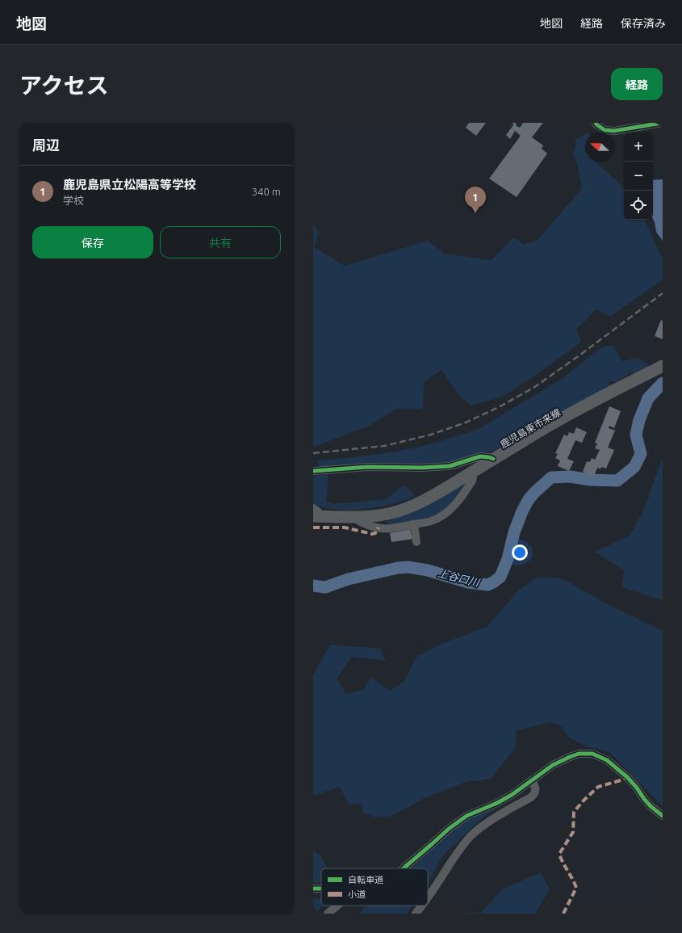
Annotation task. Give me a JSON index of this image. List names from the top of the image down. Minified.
{"streets":{"main road":["鹿児島東市来線"]},"water":["上谷口川"],"legend":["自転車道","小道"],"north":"left","page":{"header":"地図","nav":["地図","経路","保存済み"],"title":"アクセス","buttons":["経路",["保存","共有"]],"heading":"周辺","map_buttons":["+","−"],"list":[{"mark":"1","name":"鹿児島県立松陽高等学校","note":"学校","value":"340 m"}],"pins":"1"}}
